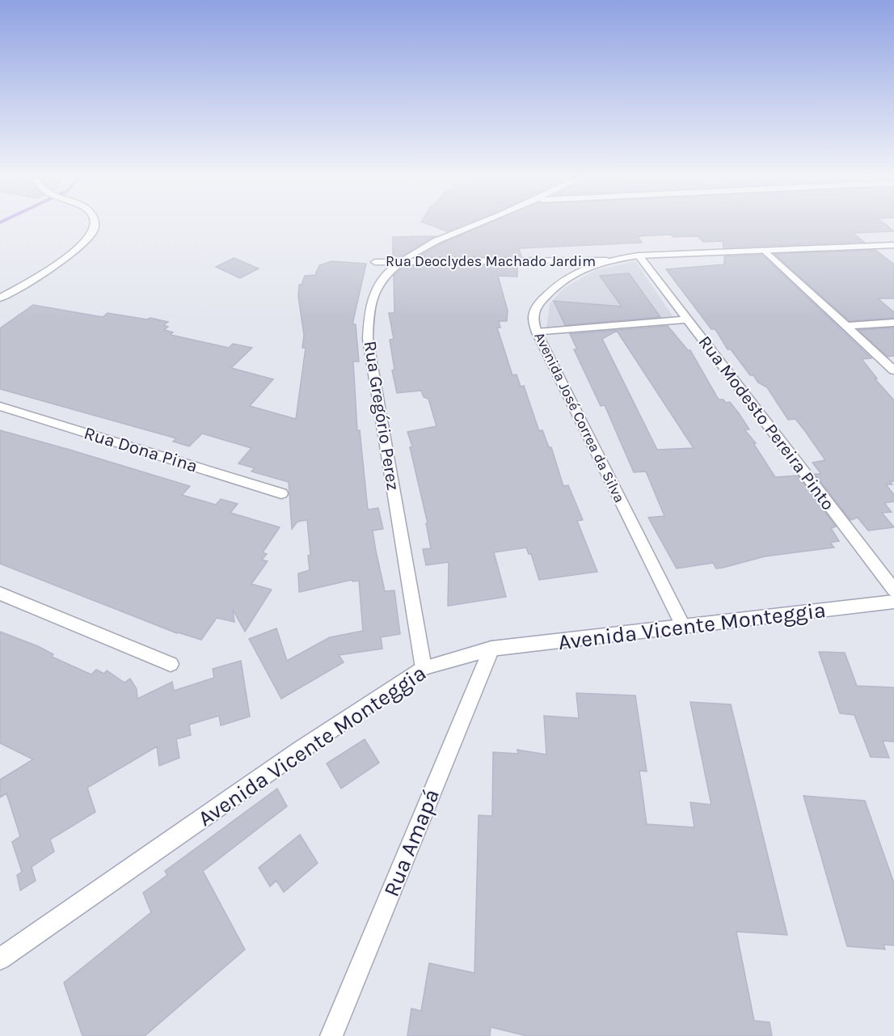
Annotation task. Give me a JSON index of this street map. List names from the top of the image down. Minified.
{"streets":{"street":["Rua Deoclydes Machado Jardim","Rua Gregório Perez","Avenida José Correa da Silva","Rua Modesto Pereira Pinto","Rua Dona Pina","Avenida Vicente Monteggia","Rua Amapá"]},"crossings":[["Rua Deoclydes Machado Jardim","Rua Gregório Perez"],["Rua Deoclydes Machado Jardim","Avenida José Correa da Silva"],["Rua Gregório Perez","Avenida Vicente Monteggia"],["Avenida José Correa da Silva","Rua Modesto Pereira Pinto"],["Avenida José Correa da Silva","Avenida Vicente Monteggia"],["Avenida Vicente Monteggia","Rua Amapá"]]}
